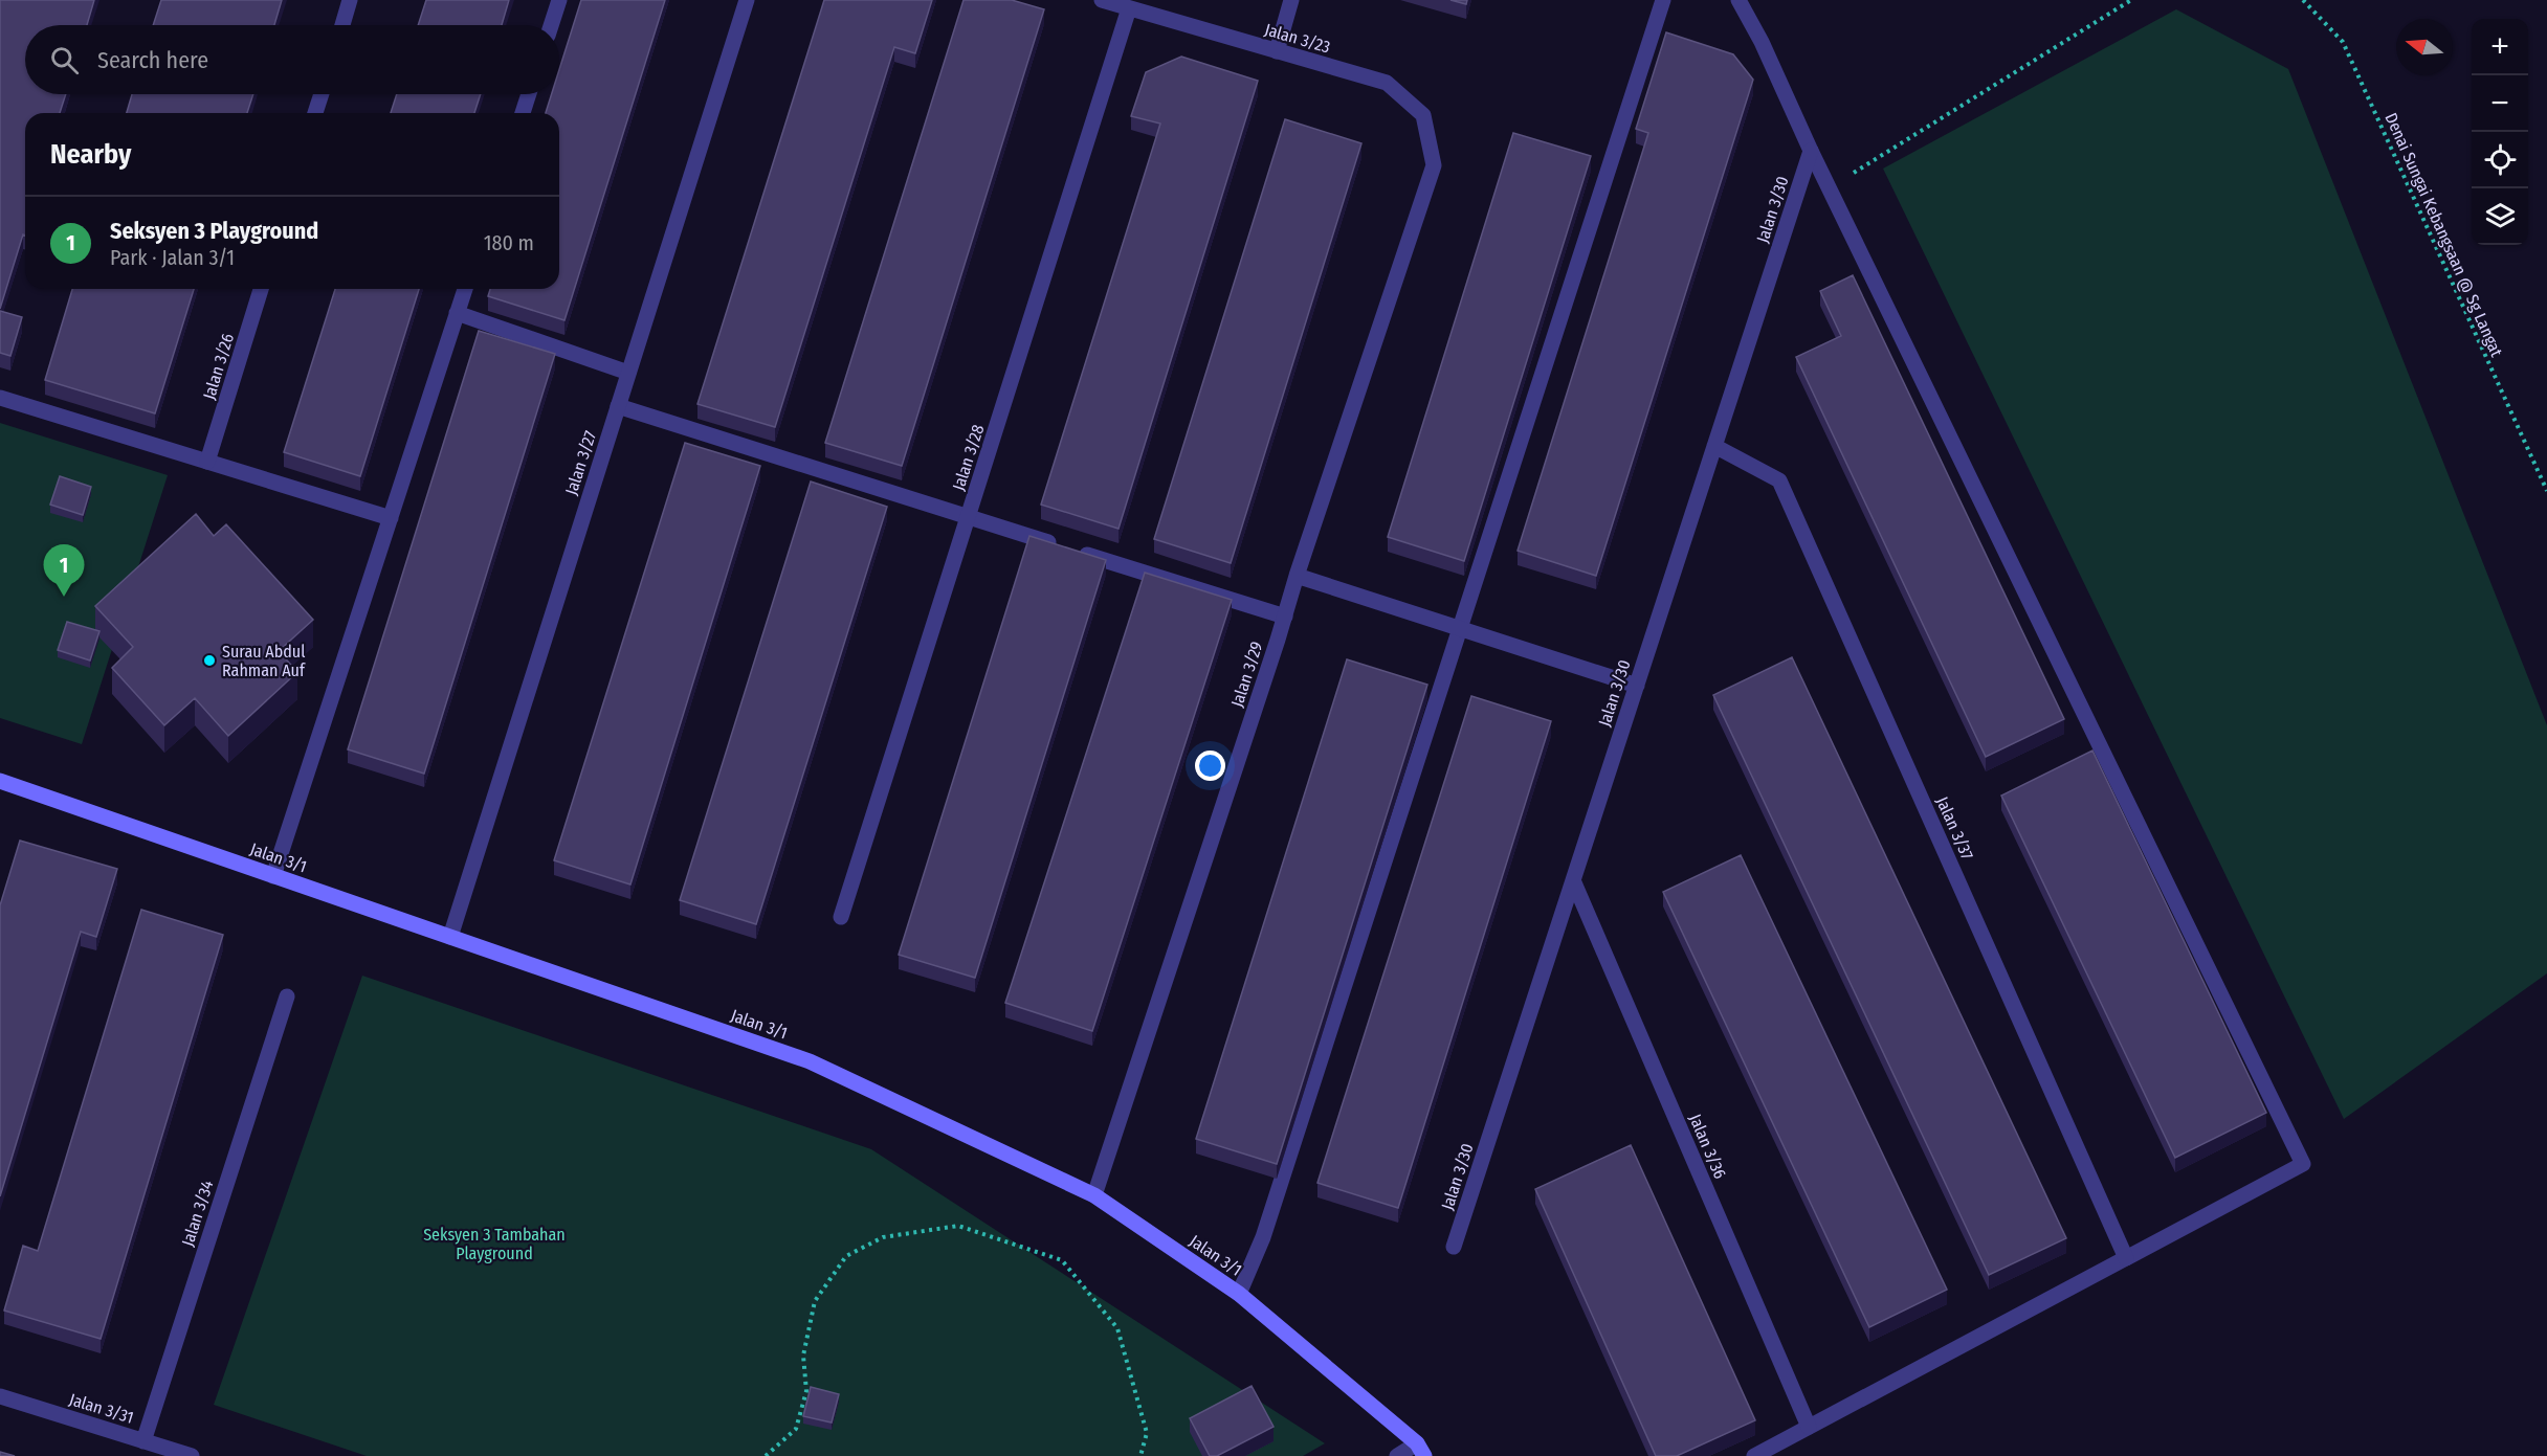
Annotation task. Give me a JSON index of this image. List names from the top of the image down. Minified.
{"streets":{"street":["Jalan 3/23","Jalan 3/30","Jalan 3/26","Jalan 3/28","Jalan 3/27","Jalan 3/29","Jalan 3/37","Jalan 3/1","Jalan 3/36","Jalan 3/34","Jalan 3/31"],"path":["Denai Sungai Kebangsaan @ Sg Langat"]},"crossings":[["Jalan 3/23","Jalan 3/28"],["Jalan 3/23","Jalan 3/29"],["Jalan 3/30","Jalan 3/37"],["Jalan 3/30","Jalan 3/36"],["Jalan 3/27","Jalan 3/1"],["Jalan 3/29","Jalan 3/1"],["Jalan 3/34","Jalan 3/31"]],"parks":["Seksyen 3 Tambahan Playground"],"places":["Surau Abdul Rahman Auf"],"north":"left","page":{"map_buttons":["+","−"],"search":"Search here","heading":"Nearby","list":[{"mark":"1","name":"Seksyen 3 Playground","note":"Park · Jalan 3/1","value":"180 m"}],"pins":"1"}}
